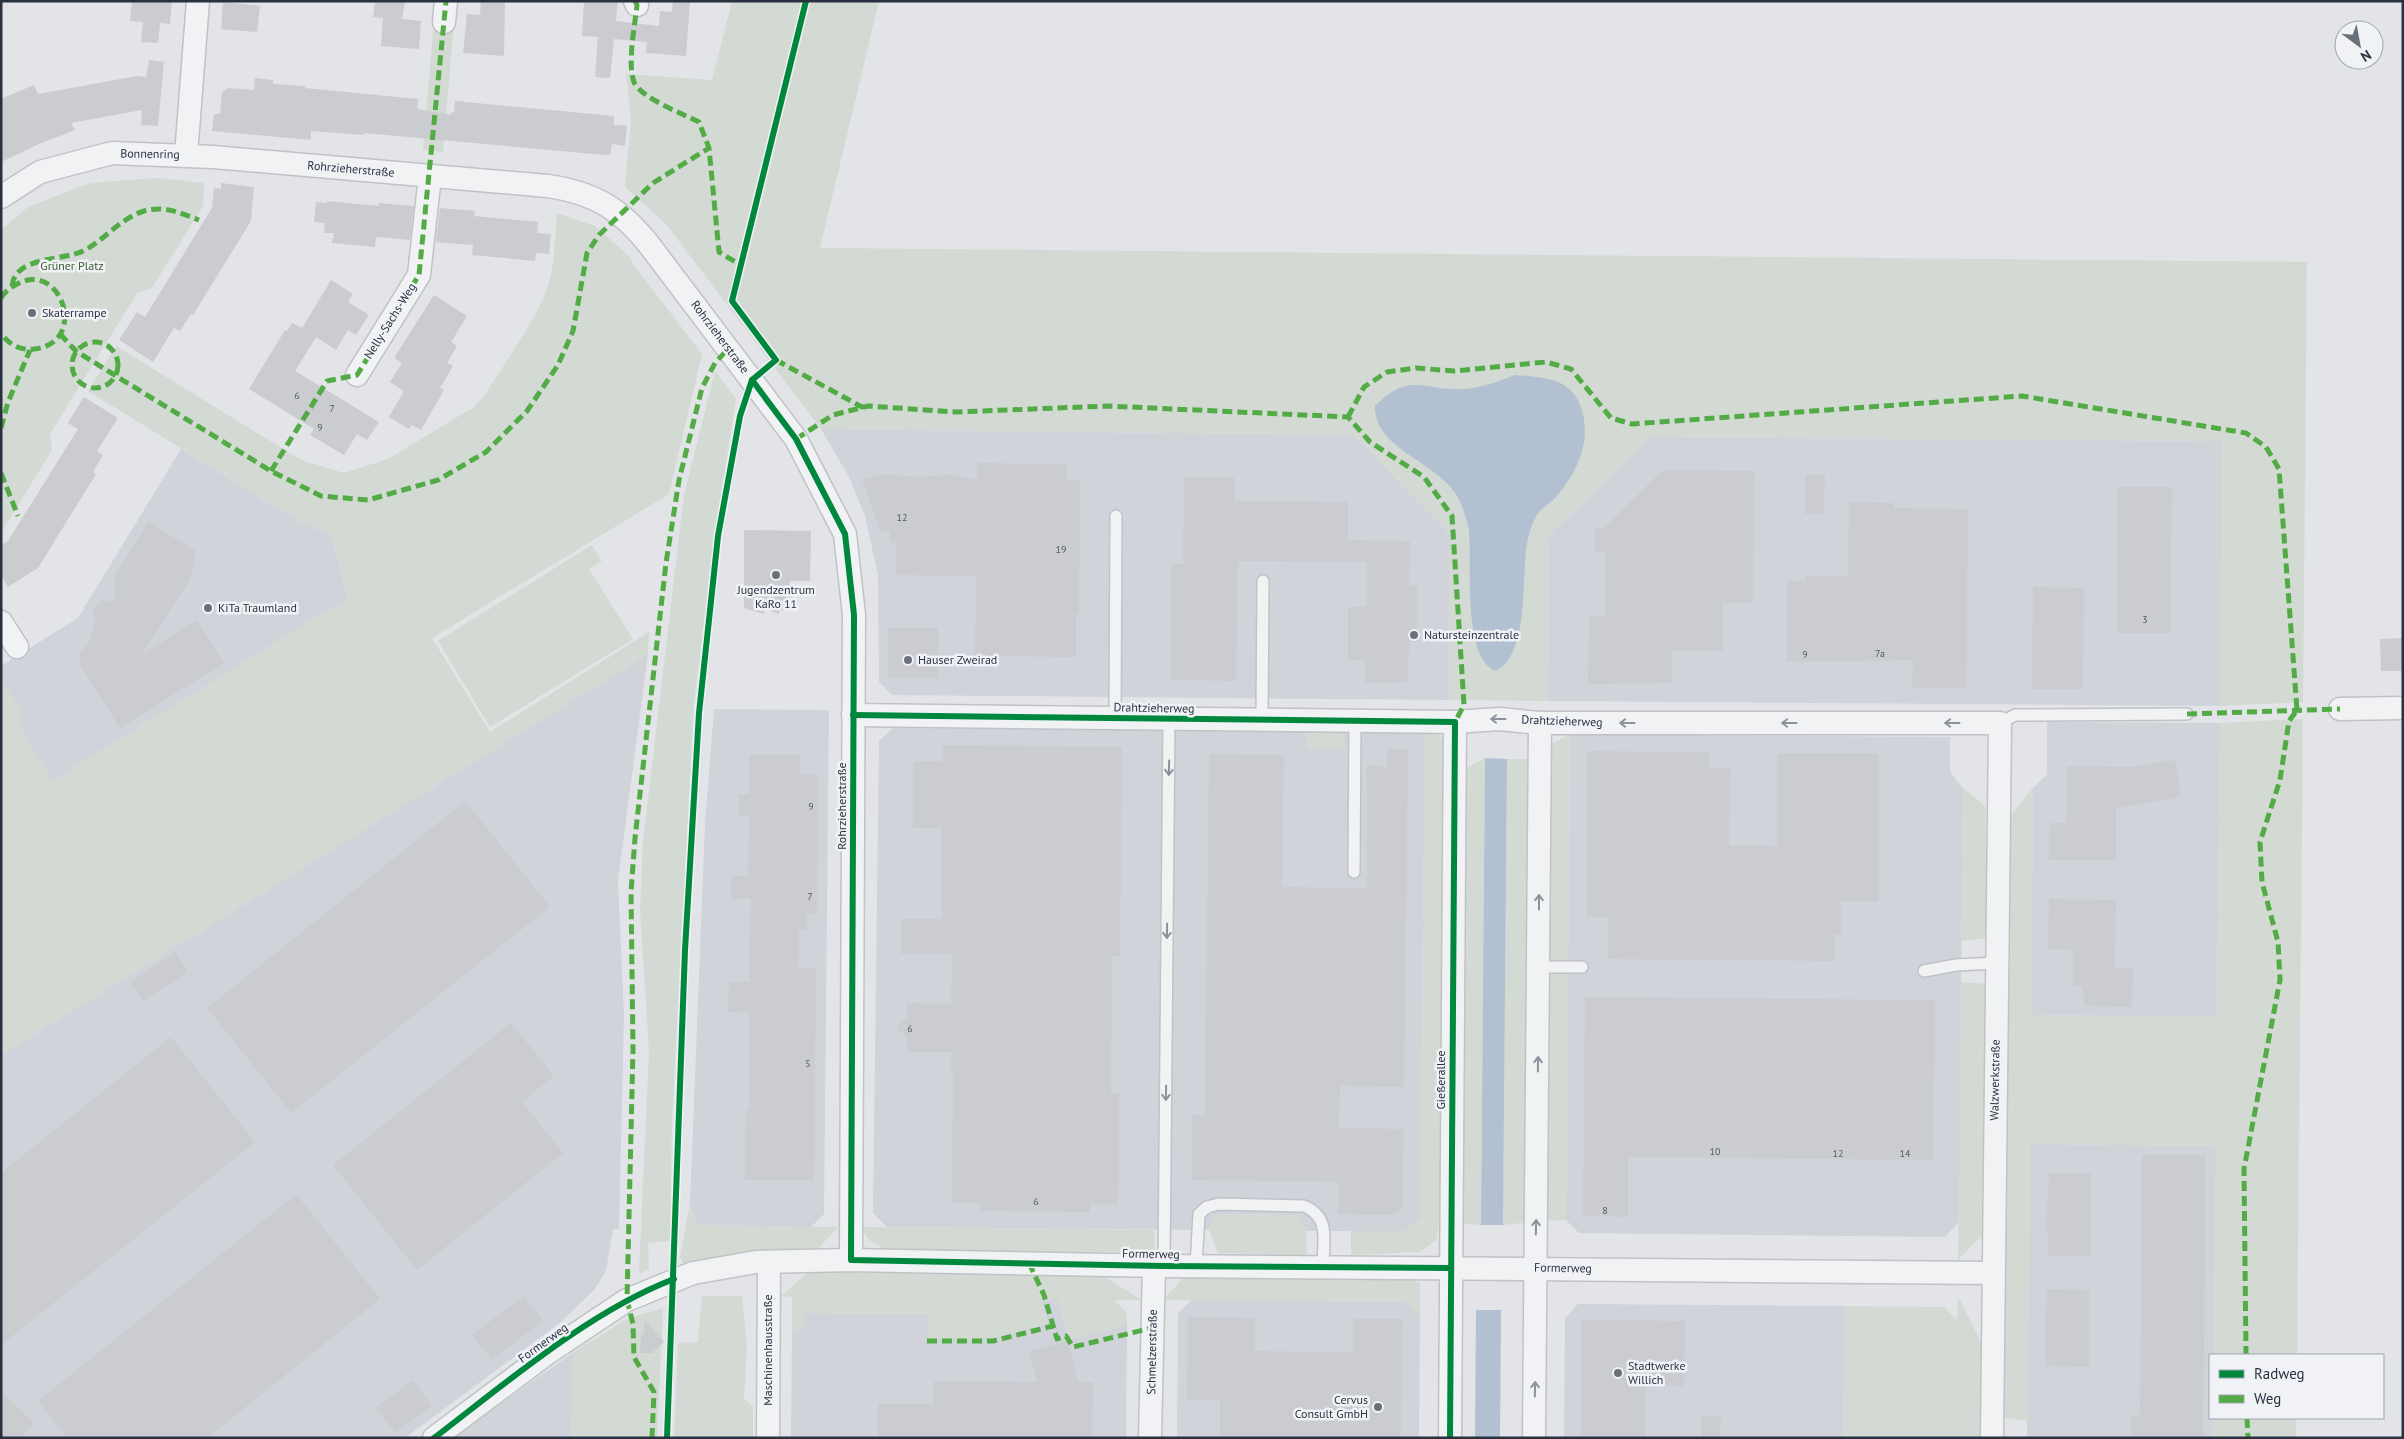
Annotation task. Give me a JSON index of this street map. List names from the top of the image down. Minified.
{"streets":{"street":["Bonnenring","Rohrzieherstraße","Nelly-Sachs-Weg","Drahtzieherweg","Gießerallee","Walzwerkstraße","Formerweg","Maschinenhausstraße","Schmelzerstraße"]},"crossings":[["Bonnenring","Rohrzieherstraße"],["Rohrzieherstraße","Nelly-Sachs-Weg"],["Rohrzieherstraße","Drahtzieherweg"],["Rohrzieherstraße","Formerweg"],["Drahtzieherweg","Gießerallee"],["Drahtzieherweg","Walzwerkstraße"],["Gießerallee","Formerweg"],["Walzwerkstraße","Formerweg"],["Formerweg","Maschinenhausstraße"],["Formerweg","Schmelzerstraße"]],"one_way":["Drahtzieherweg"],"parks":["Grüner Platz"],"places":["Skaterrampe","Jugendzentrum KaRo 11","KiTa Traumland","Natursteinzentrale","Hauser Zweirad","Stadtwerke Willich","Cervus Consult GmbH"],"house_numbers":["6","7","9","12","19","3","7a","9","9","7","6","5","10","12","14","6","8"],"legend":["Radweg","Weg"],"north":"bottom right"}
